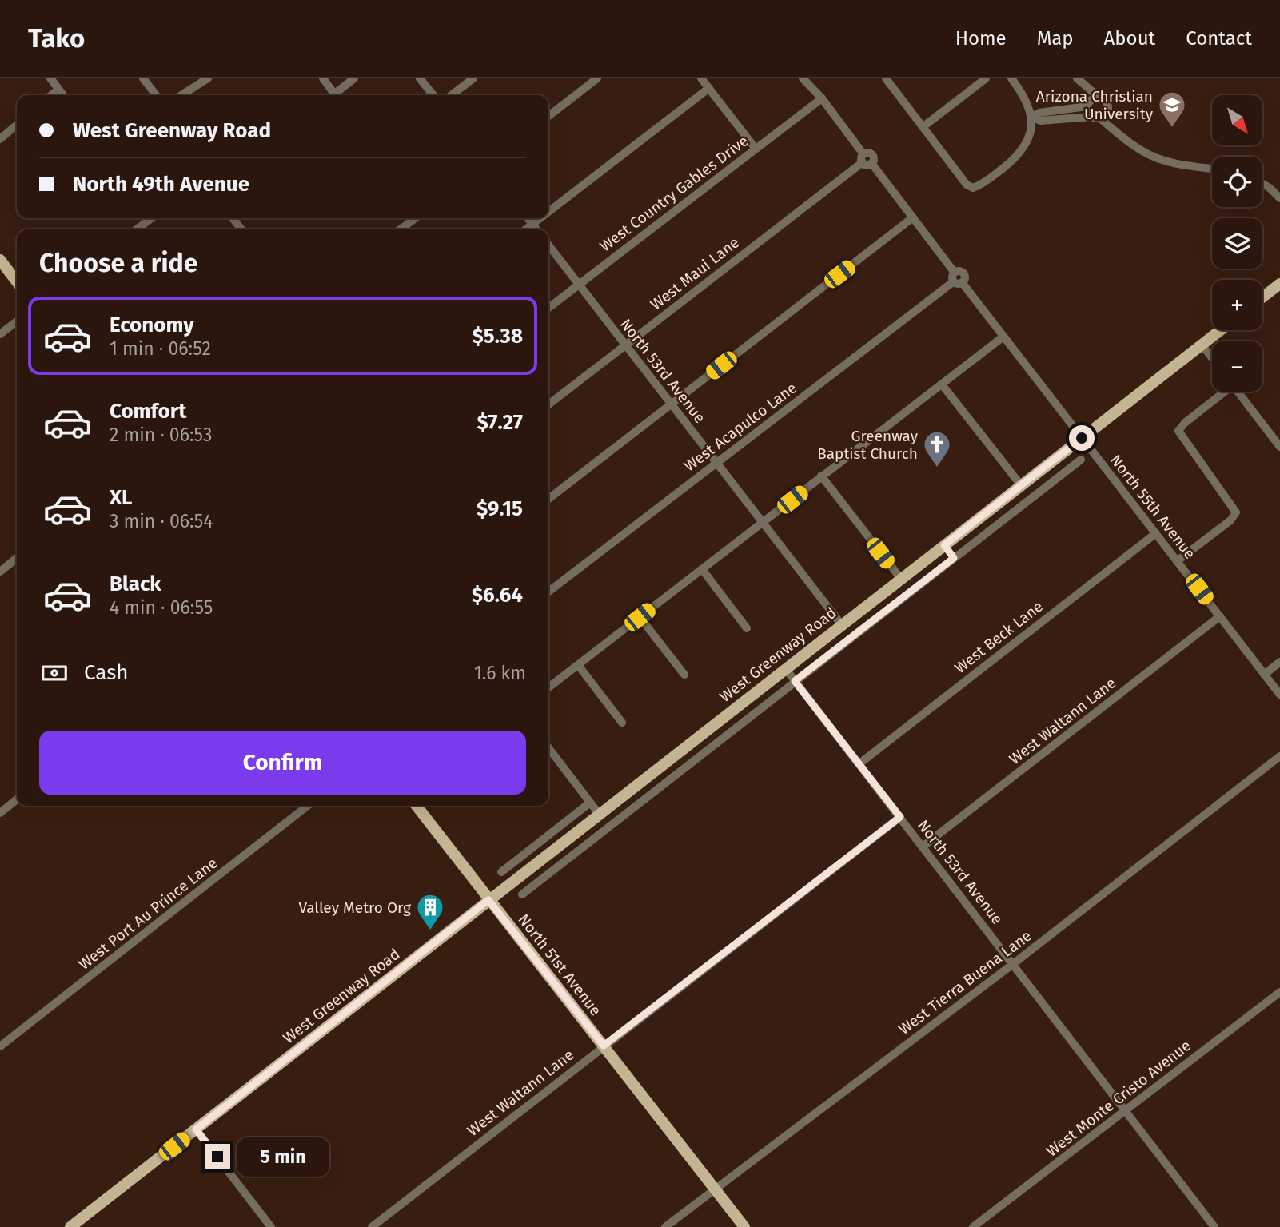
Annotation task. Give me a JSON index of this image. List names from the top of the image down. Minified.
{"streets":{"main road":["West Greenway Road","North 51st Avenue"],"street":["West Country Gables Drive","West Maui Lane","North 53rd Avenue","West Acapulco Lane","North 55th Avenue","West Beck Lane","West Waltann Lane","West Port Au Prince Lane","West Tierra Buena Lane","West Monte Cristo Avenue"]},"crossings":[["West Country Gables Drive","North 53rd Avenue"],["West Country Gables Drive","North 55th Avenue"],["West Maui Lane","North 53rd Avenue"],["West Maui Lane","North 55th Avenue"],["North 53rd Avenue","West Acapulco Lane"],["North 53rd Avenue","West Beck Lane"],["North 53rd Avenue","West Greenway Road"],["North 53rd Avenue","West Waltann Lane"],["North 53rd Avenue","West Tierra Buena Lane"],["North 53rd Avenue","West Monte Cristo Avenue"],["West Acapulco Lane","North 55th Avenue"],["North 55th Avenue","West Beck Lane"],["North 55th Avenue","West Greenway Road"],["North 55th Avenue","West Waltann Lane"],["West Greenway Road","North 51st Avenue"],["West Waltann Lane","North 51st Avenue"],["North 51st Avenue","West Tierra Buena Lane"]],"places":{"school or university":["Arizona Christian University"],"church":["Greenway Baptist Church"],"building":["Valley Metro Org"]},"north":"bottom right","page":{"header":"Tako","nav":["Home","Map","About","Contact"],"map_buttons":["+","−"],"banner":["West Greenway Road","North 49th Avenue"],"heading":"Choose a ride","list":[{"name":"Economy","note":"1 min · 06:52","value":"$5.38"},{"name":"Comfort","note":"2 min · 06:53","value":"$7.27"},{"name":"XL","note":"3 min · 06:54","value":"$9.15"},{"name":"Black","note":"4 min · 06:55","value":"$6.64"}],"pay":["Cash","1.6 km"],"buttons":"Confirm","bubble":"5 min"}}
